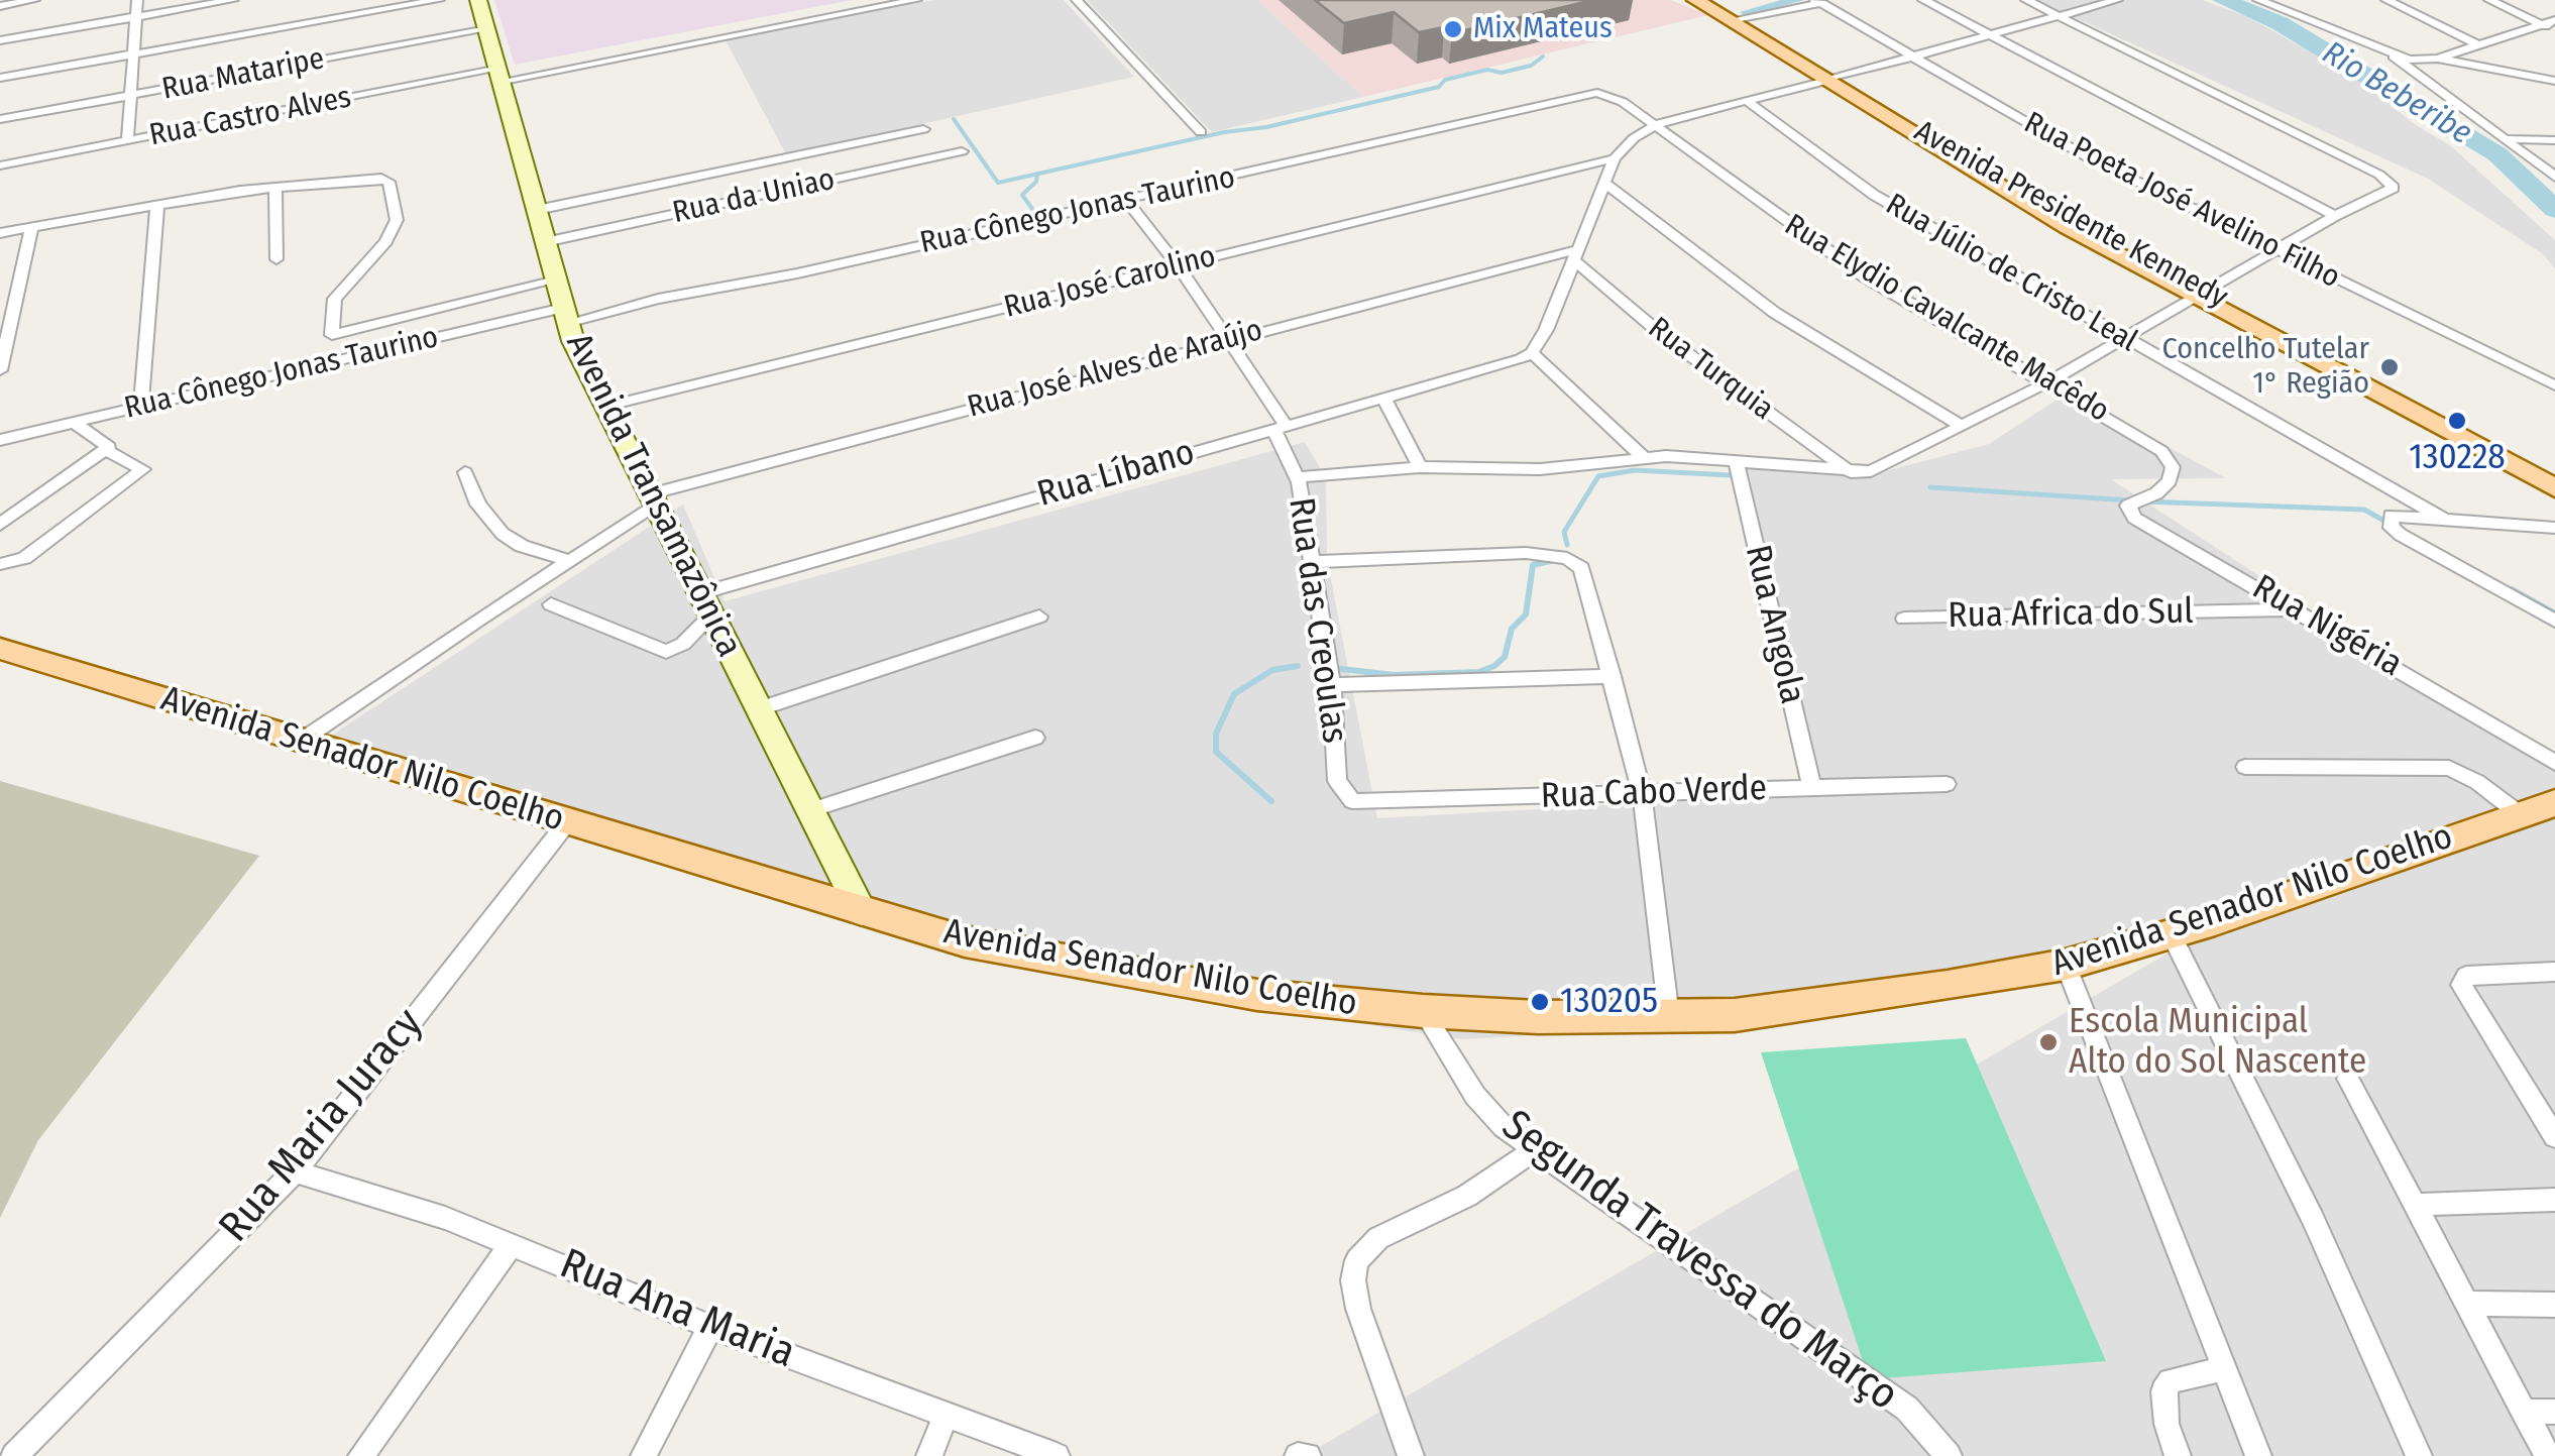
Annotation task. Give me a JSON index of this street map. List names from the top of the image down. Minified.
{"streets":{"main road":["Avenida Presidente Kennedy","Avenida Senador Nilo Coelho"],"street":["Rua Mataripe","Rua Castro Alves","Rua da Uniao","Rua Poeta José Avelino Filho","Rua Cônego Jonas Taurino","Rua Júlio de Cristo Leal","Rua José Carolino","Rua Elydio Cavalcante Macêdo","Rua José Alves de Araújo","Rua Turquia","Rua Líbano","Avenida Transamazônica","Rua Africa do Sul","Rua das Creoulas","Rua Angola","Rua Nigéria","Rua Cabo Verde","Rua Maria Juracy","Segunda Travessa do Março","Rua Ana Maria"]},"crossings":[["Rua Mataripe","Avenida Transamazônica"],["Rua Castro Alves","Avenida Transamazônica"],["Rua da Uniao","Avenida Transamazônica"],["Rua Cônego Jonas Taurino","Rua Elydio Cavalcante Macêdo"],["Rua Cônego Jonas Taurino","Avenida Transamazônica"],["Rua Cônego Jonas Taurino","Rua das Creoulas"],["Rua José Carolino","Avenida Transamazônica"],["Rua José Carolino","Rua das Creoulas"],["Rua Elydio Cavalcante Macêdo","Rua Nigéria"],["Rua José Alves de Araújo","Rua Turquia"],["Rua José Alves de Araújo","Avenida Transamazônica"],["Rua José Alves de Araújo","Rua das Creoulas"],["Rua José Alves de Araújo","Avenida Senador Nilo Coelho"],["Rua Líbano","Avenida Transamazônica"],["Rua Líbano","Rua das Creoulas"],["Avenida Transamazônica","Avenida Senador Nilo Coelho"],["Rua Africa do Sul","Rua Nigéria"],["Rua das Creoulas","Rua Cabo Verde"],["Rua Angola","Rua Cabo Verde"],["Avenida Senador Nilo Coelho","Rua Maria Juracy"],["Avenida Senador Nilo Coelho","Segunda Travessa do Março"],["Rua Maria Juracy","Rua Ana Maria"]],"water":["Rio Beberibe"],"places":["Mix Mateus","Concelho Tutelar 1° Região","130228","130205","Escola Municipal Alto do Sol Nascente"]}
